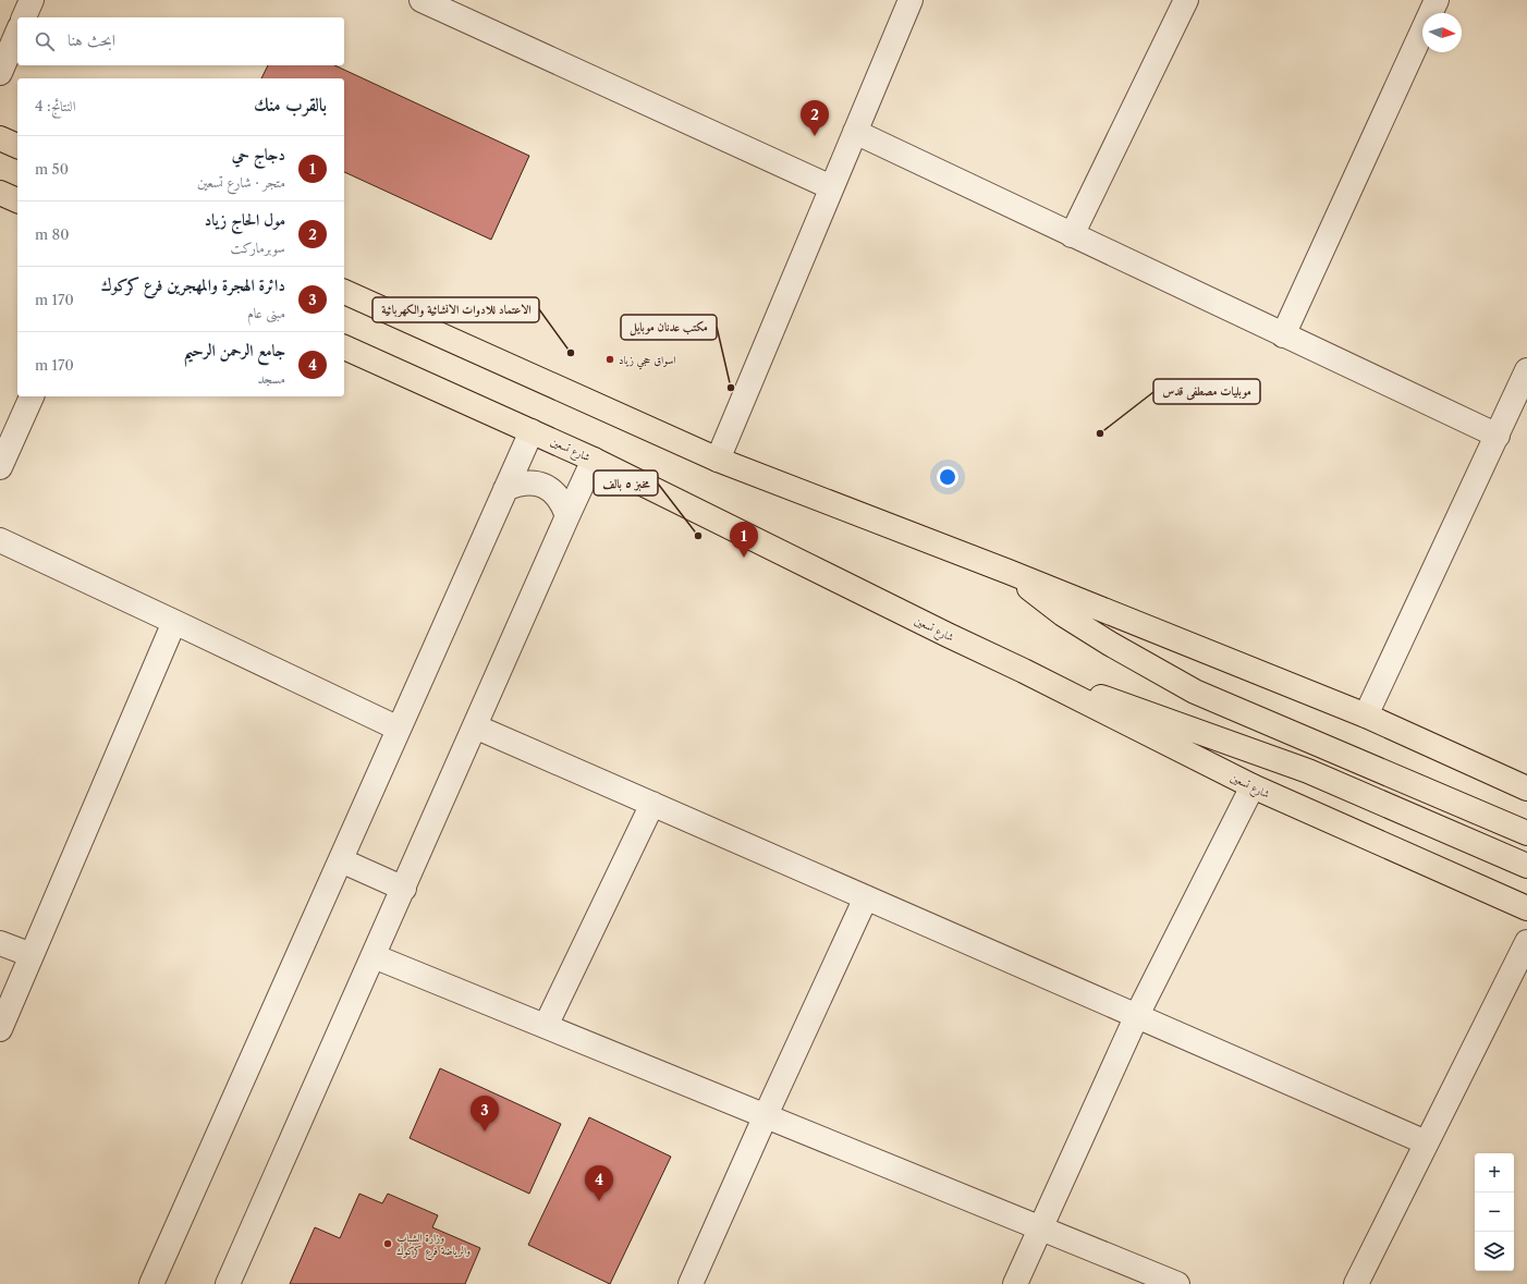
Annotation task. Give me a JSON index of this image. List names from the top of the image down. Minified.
{"streets":{"main road":["شارع تسعين"]},"places":["الاعتماد للادوات الانشائية والكهربائية","اسواق حجي زياد","مكتب عدنان موبايل","موبليات مصطفى قدس","مخبز ٥ بالف","وزارة الشباب والرياضة فرع كركوك"],"north":"right","page":{"search":"ابحث هنا","heading":["بالقرب منك","النتائج: 4"],"pins":["2","1","3","4"],"list":[{"mark":"1","name":"دجاج حي","note":"متجر · شارع تسعين","value":"50 m"},{"mark":"2","name":"مول الحاج زياد","note":"سوبرماركت","value":"80 m"},{"mark":"3","name":"دائرة الهجرة والمهجرين فرع كركوك","note":"مبنى عام","value":"170 m"},{"mark":"4","name":"جامع الرحمن الرحيم","note":"مسجد","value":"170 m"}],"map_buttons":["+","−"]}}
